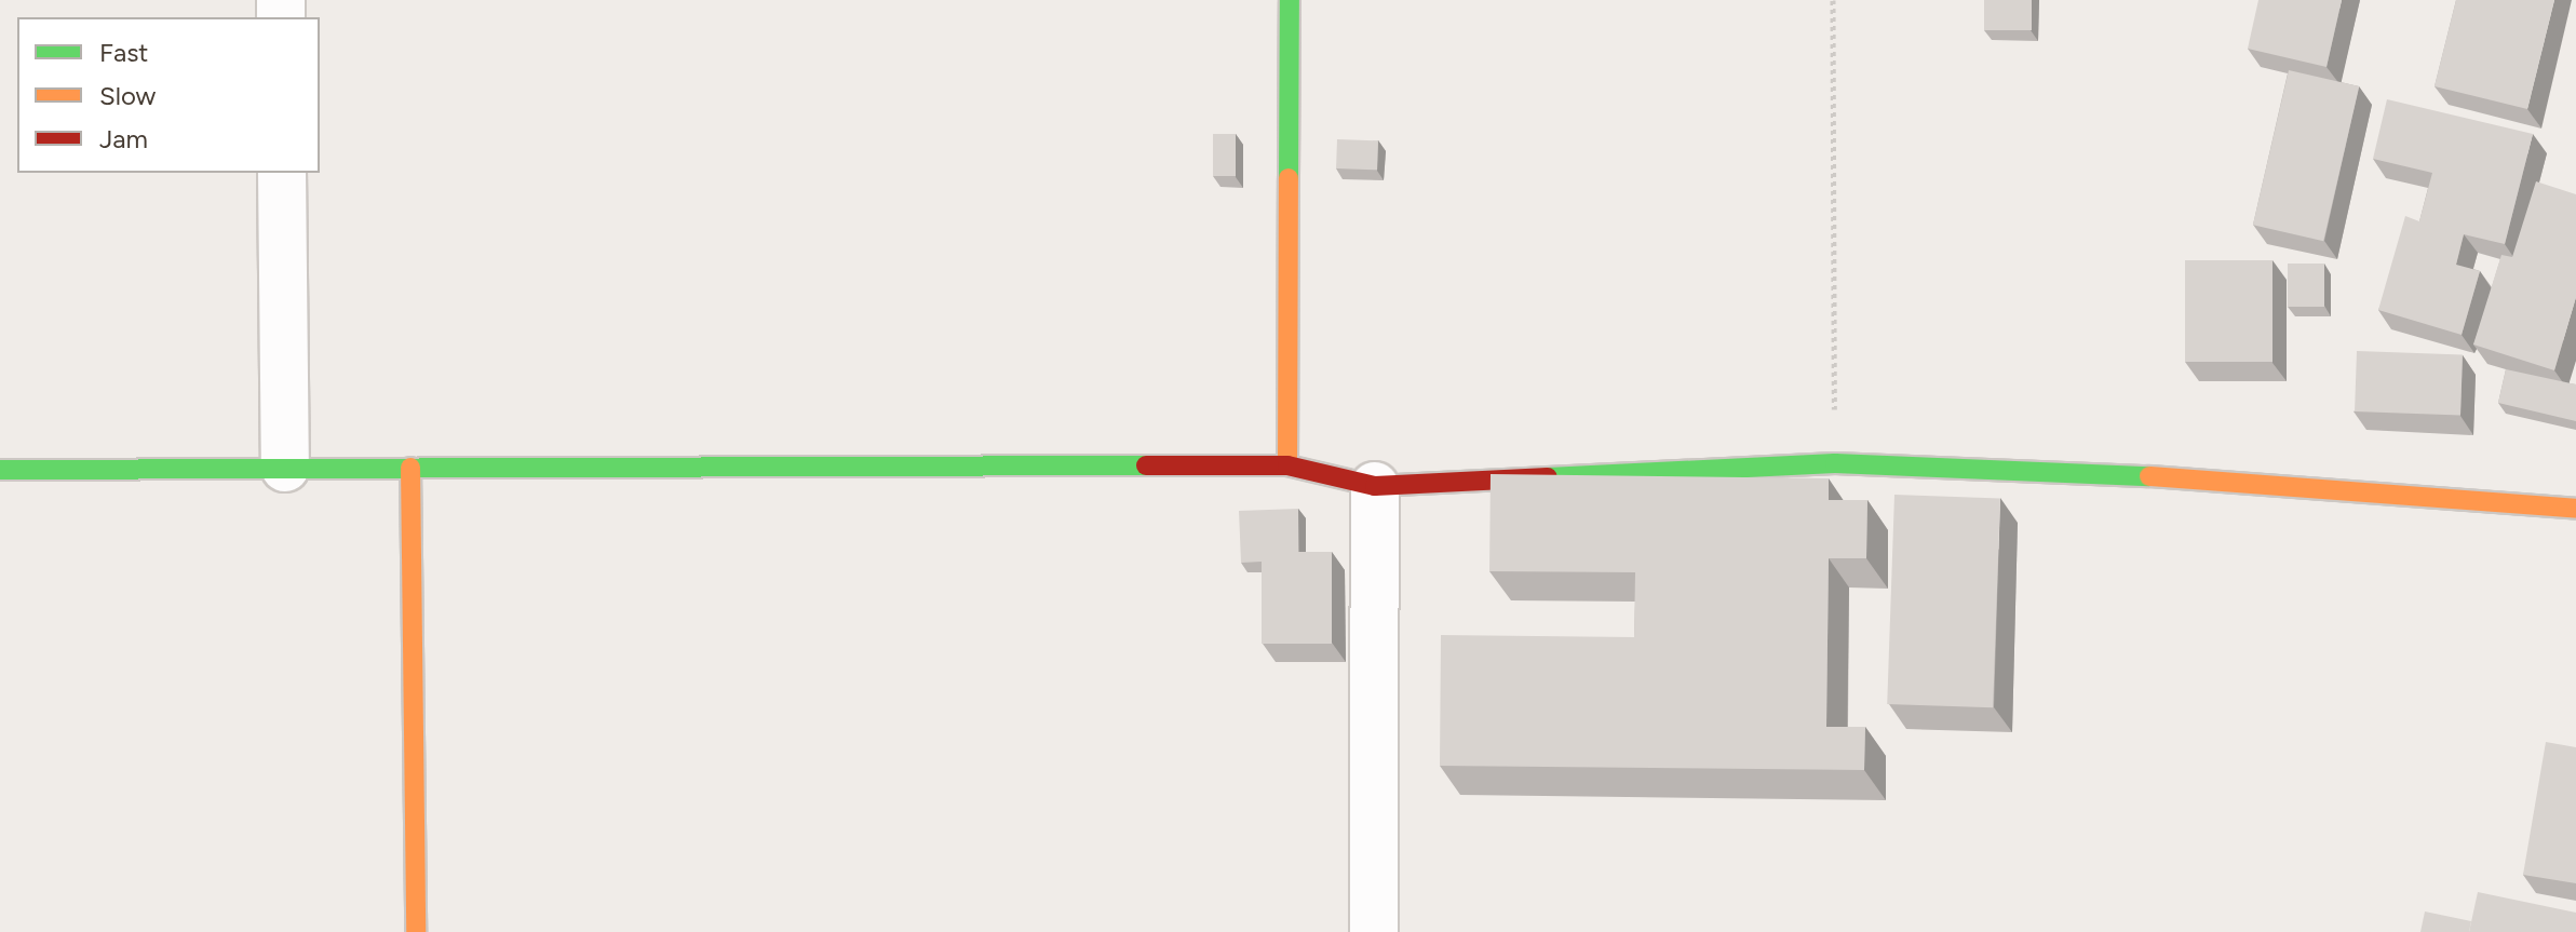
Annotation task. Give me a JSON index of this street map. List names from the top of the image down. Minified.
{"legend":["Fast","Slow","Jam"]}
